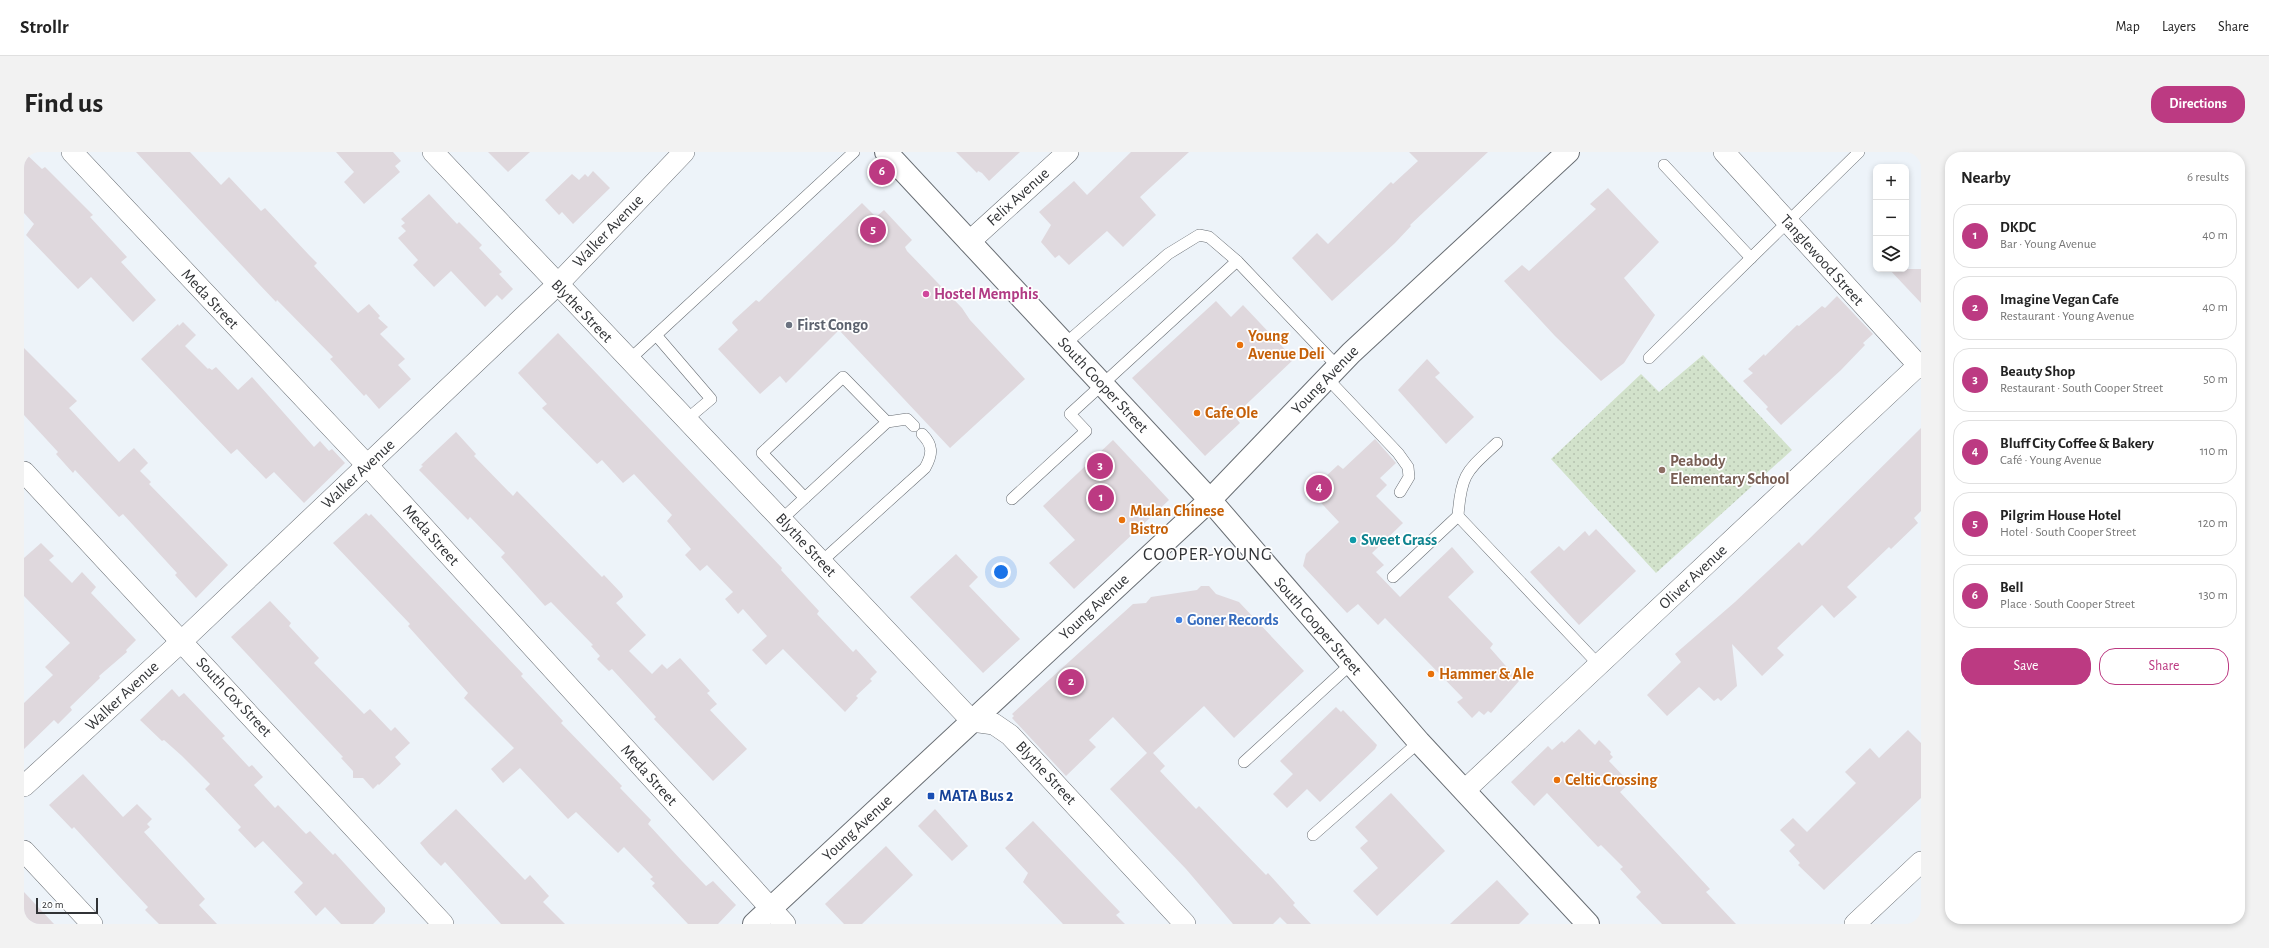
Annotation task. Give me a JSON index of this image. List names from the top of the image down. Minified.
{"streets":{"street":["Felix Avenue","Walker Avenue","Tanglewood Street","Meda Street","Blythe Street","Young Avenue","South Cooper Street","Oliver Avenue","South Cox Street"]},"crossings":[["Felix Avenue","South Cooper Street"],["Walker Avenue","Meda Street"],["Walker Avenue","Blythe Street"],["Walker Avenue","South Cox Street"],["Tanglewood Street","Oliver Avenue"],["Meda Street","Young Avenue"],["Blythe Street","Young Avenue"],["Young Avenue","South Cooper Street"],["South Cooper Street","Oliver Avenue"]],"districts":["COOPER-YOUNG"],"places":{"other":["Hostel Memphis","First Congo","Young Avenue Deli","Cafe Ole","Peabody Elementary School","Mulan Chinese Bistro","Sweet Grass","Goner Records","Hammer & Ale","Celtic Crossing"],"transit":["MATA Bus 2"]},"scale_bar":"20 m","page":{"header":"Strollr","nav":["Map","Layers","Share"],"buttons":["Directions",["Save","Share"]],"title":"Find us","heading":["Nearby","6 results"],"pins":["6","5","3","4","1","2"],"map_buttons":["+","−"],"list":[{"mark":"1","name":"DKDC","note":"Bar · Young Avenue","value":"40 m"},{"mark":"2","name":"Imagine Vegan Cafe","note":"Restaurant · Young Avenue","value":"40 m"},{"mark":"3","name":"Beauty Shop","note":"Restaurant · South Cooper Street","value":"50 m"},{"mark":"4","name":"Bluff City Coffee & Bakery","note":"Café · Young Avenue","value":"110 m"},{"mark":"5","name":"Pilgrim House Hotel","note":"Hotel · South Cooper Street","value":"120 m"},{"mark":"6","name":"Bell","note":"Place · South Cooper Street","value":"130 m"}],"scale":"20 m"}}
